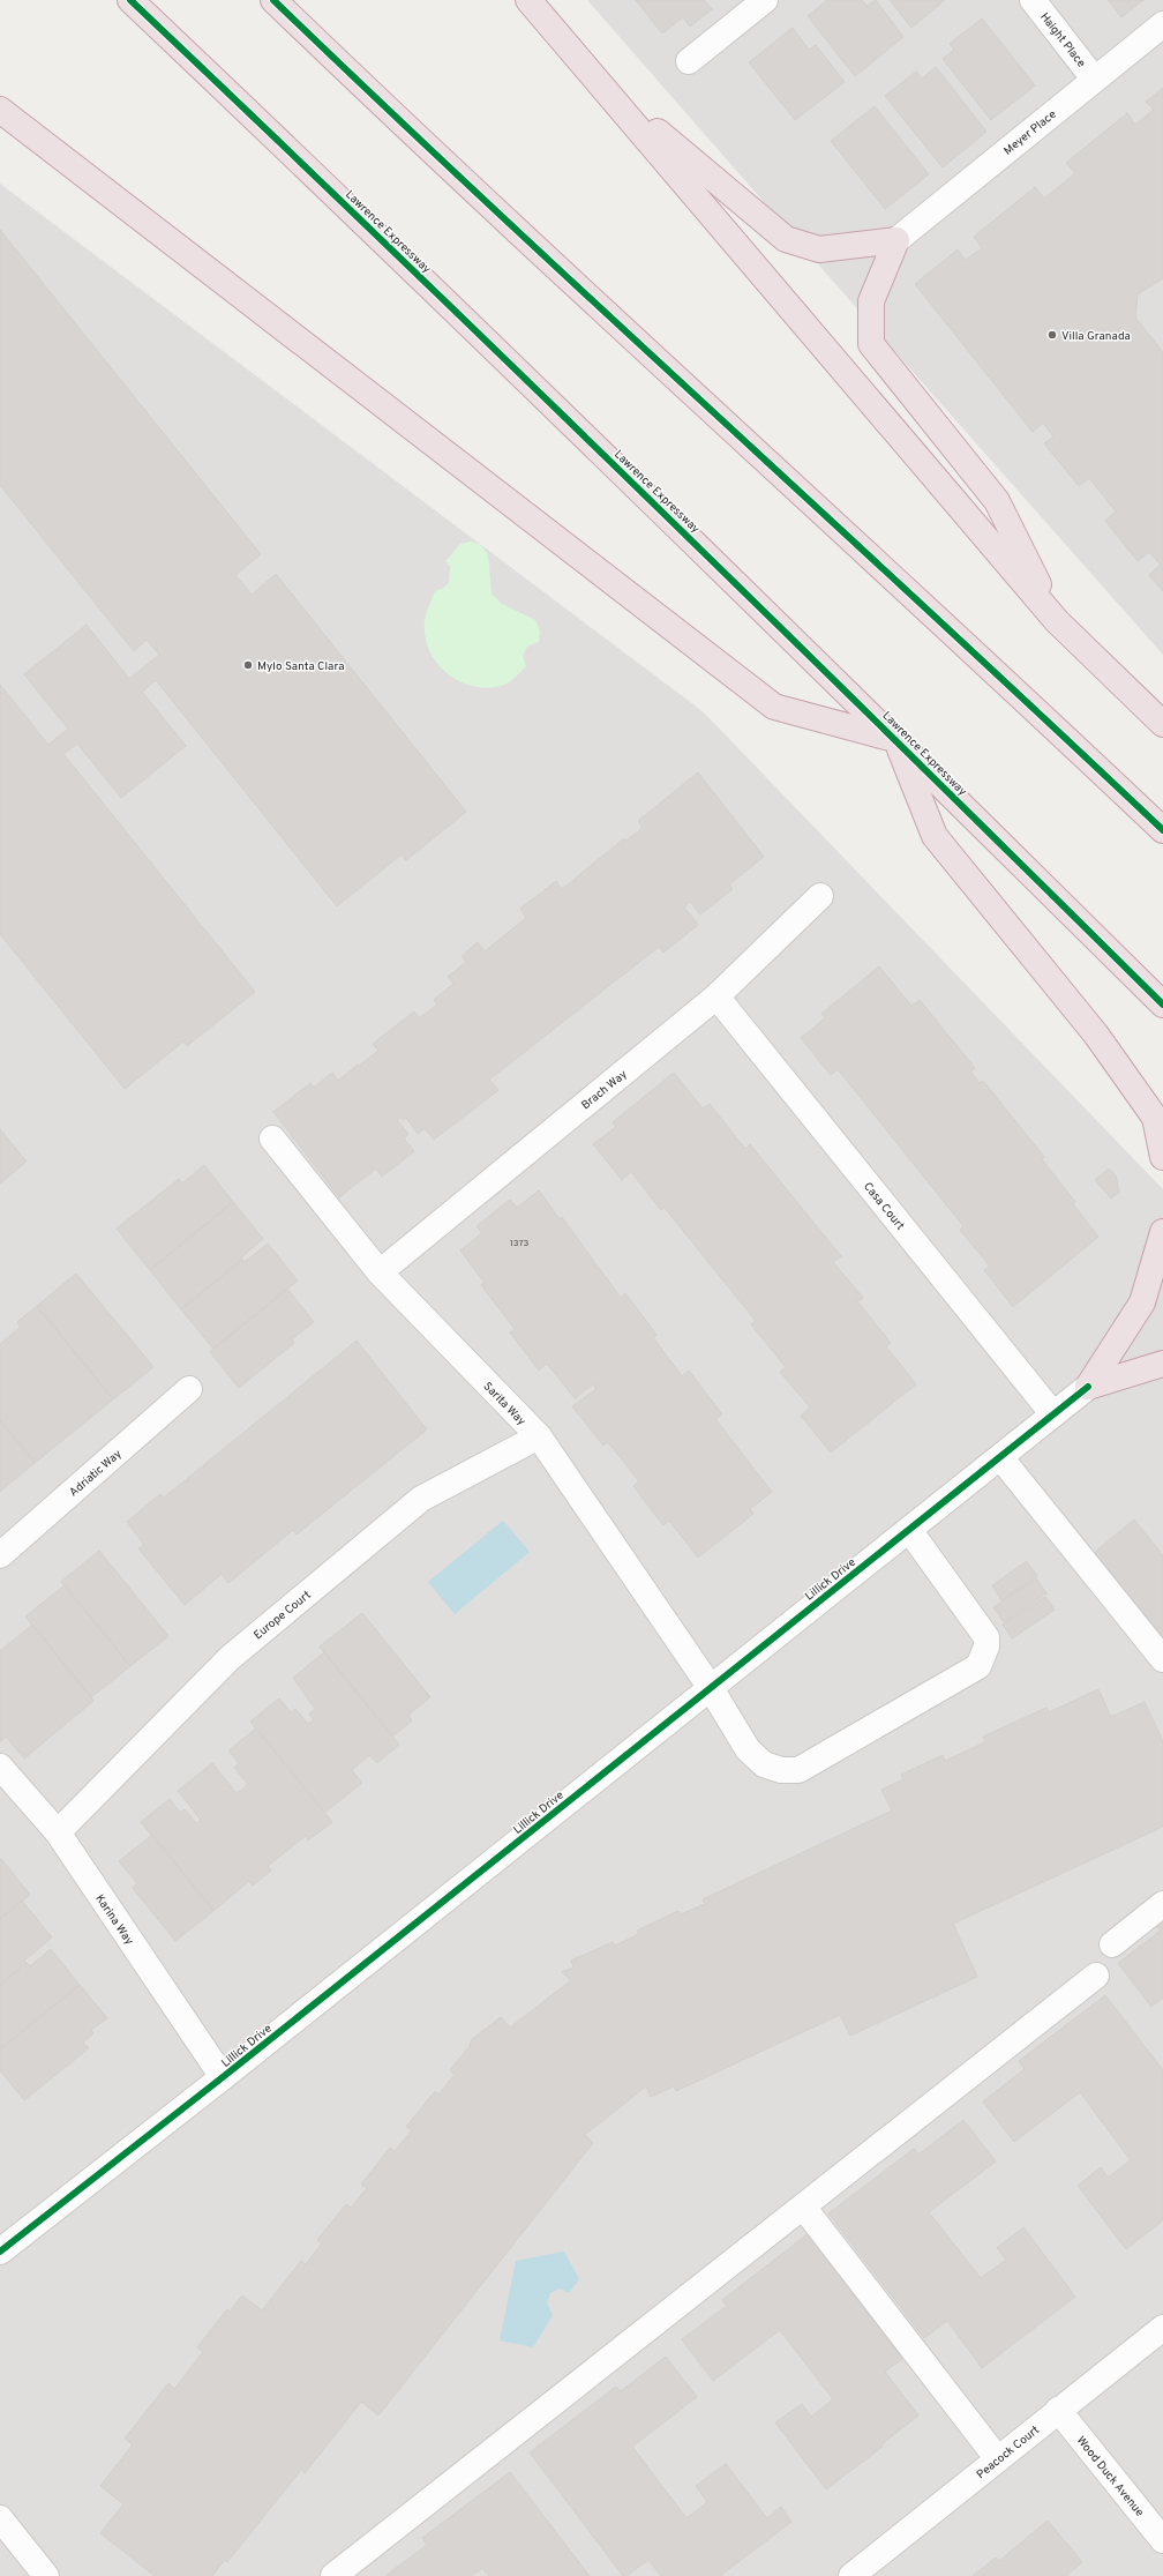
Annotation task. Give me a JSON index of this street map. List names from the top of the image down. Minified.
{"streets":{"highway":["Lawrence Expressway"],"street":["Haight Place","Meyer Place","Brach Way","Casa Court","Sarita Way","Adriatic Way","Lillick Drive","Europe Court","Karina Way","Peacock Court","Wood Duck Avenue"]},"crossings":[["Haight Place","Meyer Place"],["Brach Way","Casa Court"],["Brach Way","Sarita Way"],["Casa Court","Lillick Drive"],["Sarita Way","Lillick Drive"],["Sarita Way","Europe Court"],["Lillick Drive","Karina Way"],["Europe Court","Karina Way"],["Peacock Court","Wood Duck Avenue"]],"places":["Villa Granada","Mylo Santa Clara"],"house_numbers":["1373"]}
